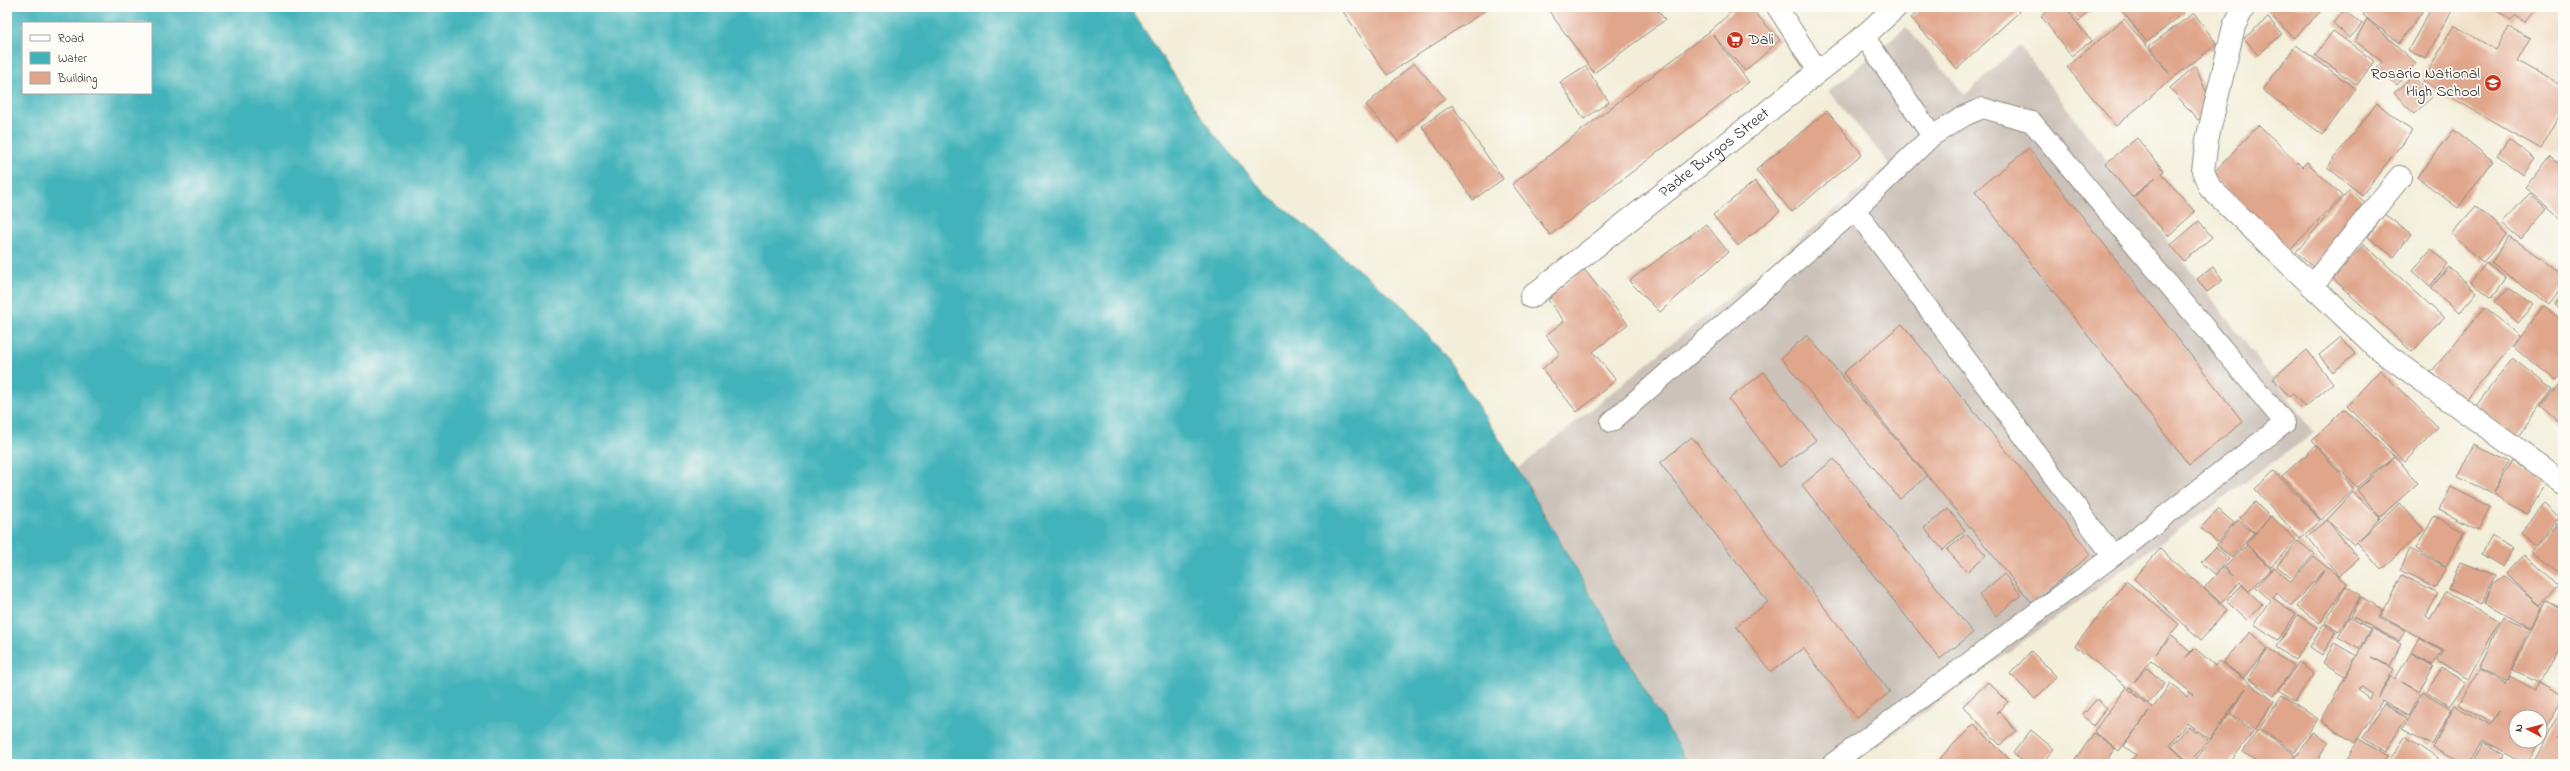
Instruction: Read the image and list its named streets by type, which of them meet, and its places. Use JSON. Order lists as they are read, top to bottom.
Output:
{
  "streets": {
    "street": ["Padre Burgos Street"]
  },
  "places": {
    "supermarket": ["Dali"],
    "school or university": ["Rosario National High School"]
  },
  "legend": ["Road", "Water", "Building"],
  "north": "left"
}
